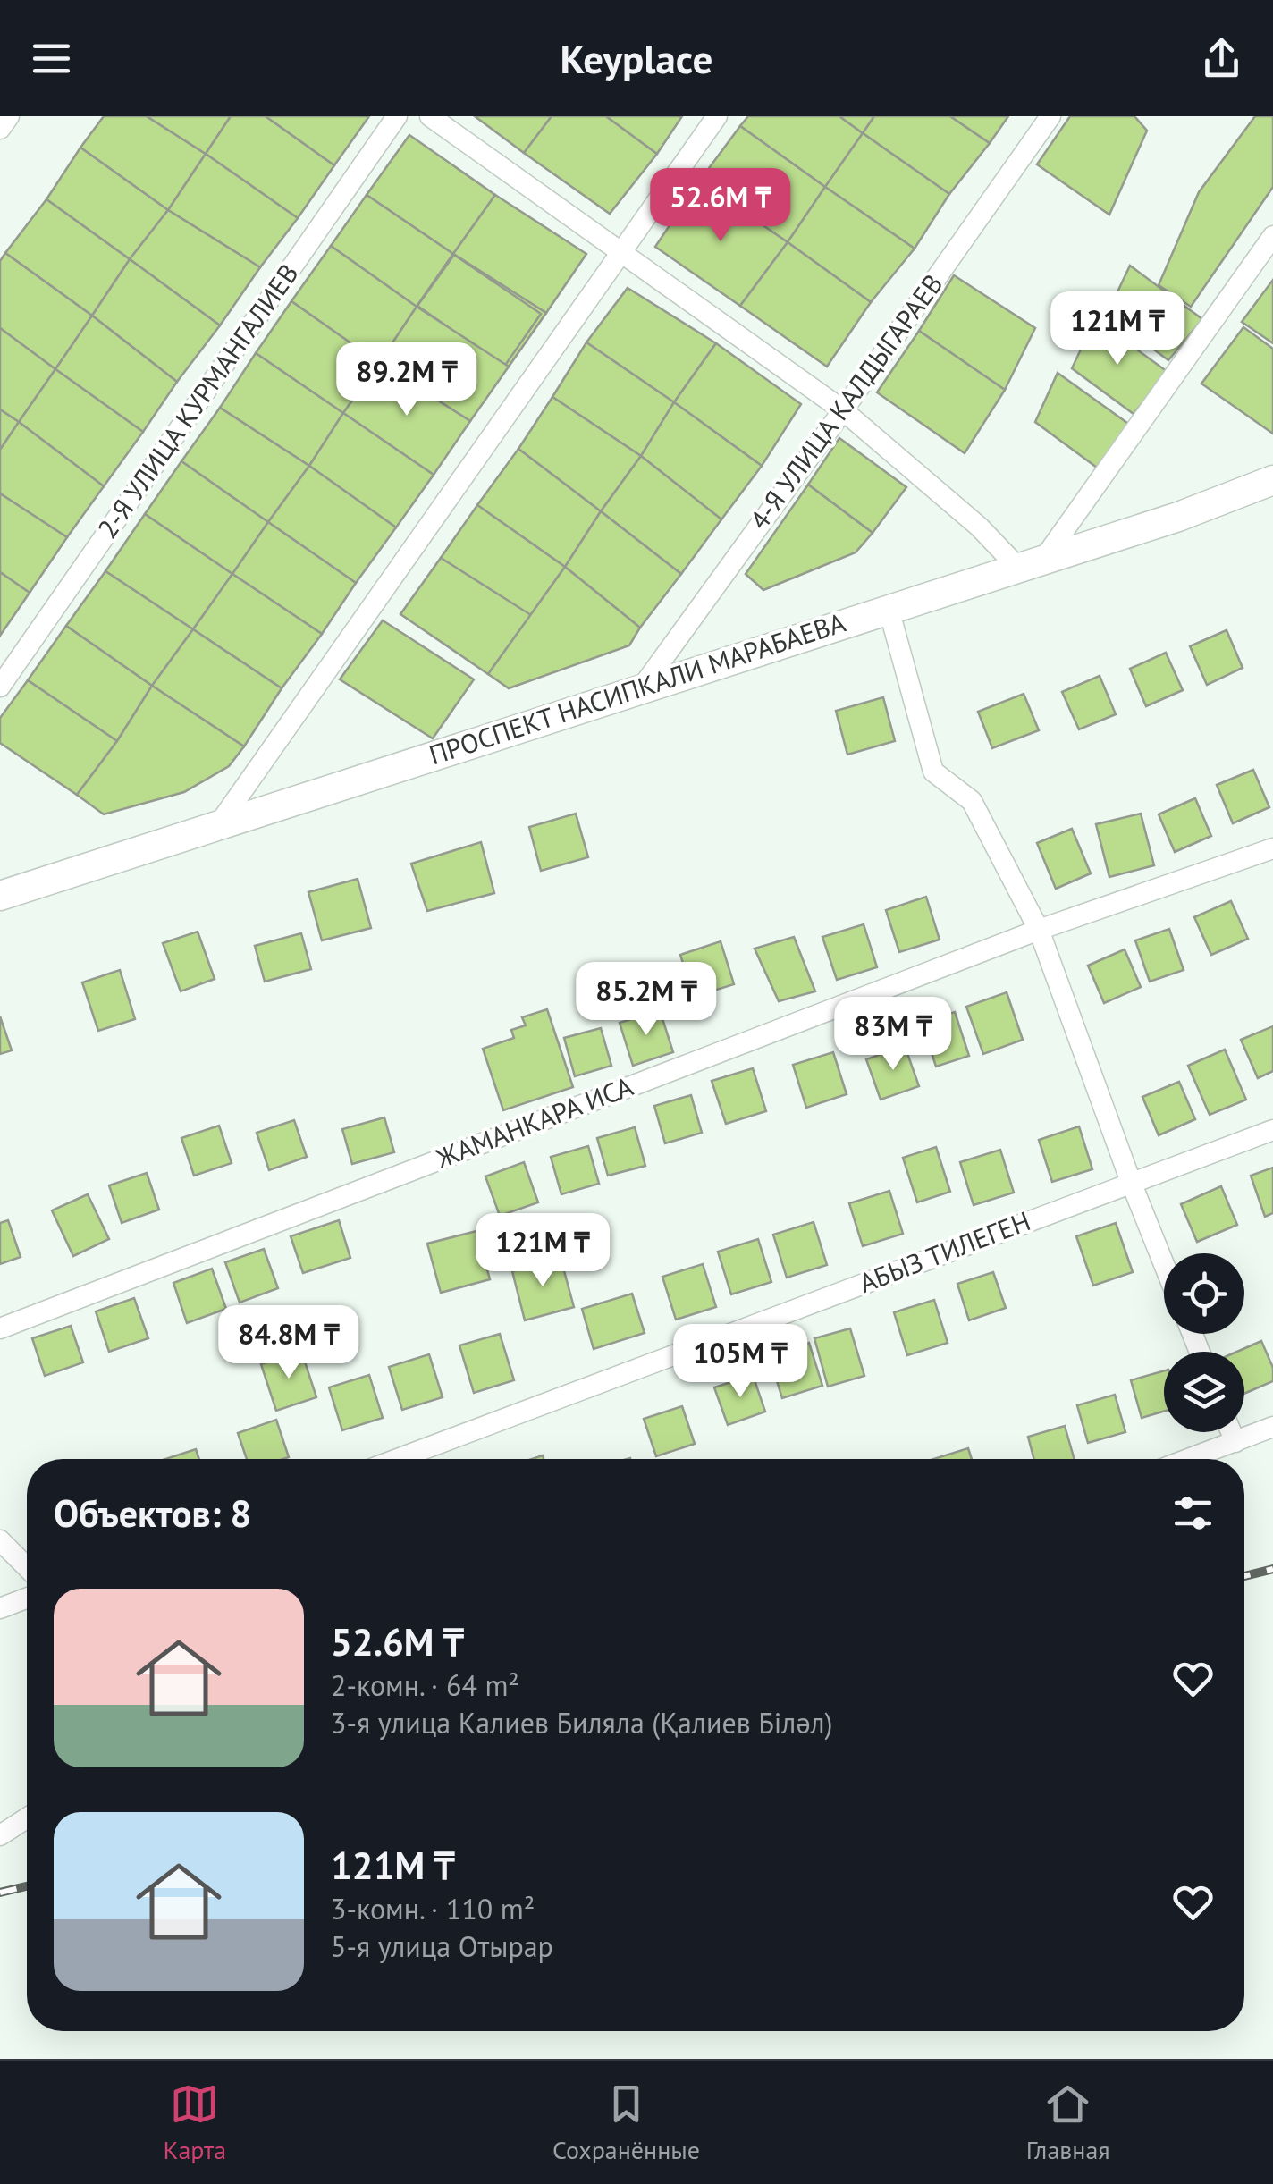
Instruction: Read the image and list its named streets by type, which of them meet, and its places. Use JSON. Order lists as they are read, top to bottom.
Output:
{
  "streets": {
    "main road": ["ПРОСПЕКТ НАСИПКАЛИ МАРАБАЕВА"],
    "street": [
      "2-Я УЛИЦА КУРМАНГАЛИЕВ",
      "4-Я УЛИЦА КАЛДЫГАРАЕВ",
      "ЖАМАНКАРА ИСА",
      "АБЫЗ ТИЛЕГЕН"
    ]
  },
  "crossings": [
    ["4-Я УЛИЦА КАЛДЫГАРАЕВ", "ПРОСПЕКТ НАСИПКАЛИ МАРАБАЕВА"]
  ],
  "page": {
    "header": "Keyplace",
    "price": [
      "52.6M ₸",
      "121M ₸",
      "89.2M ₸",
      "85.2M ₸",
      "83M ₸",
      "121M ₸",
      "84.8M ₸",
      "105M ₸"
    ],
    "heading": "Объектов: 8",
    "list": [
      {
        "name": "52.6M ₸",
        "note": "2-комн. · 64 m² · 3-я улица Калиев Биляла (Қалиев Біләл)"
      },
      {
        "name": "121M ₸",
        "note": "3-комн. · 110 m² · 5-я улица Отырар"
      }
    ],
    "tabs": ["Карта", "Сохранённые", "Главная"]
  }
}
